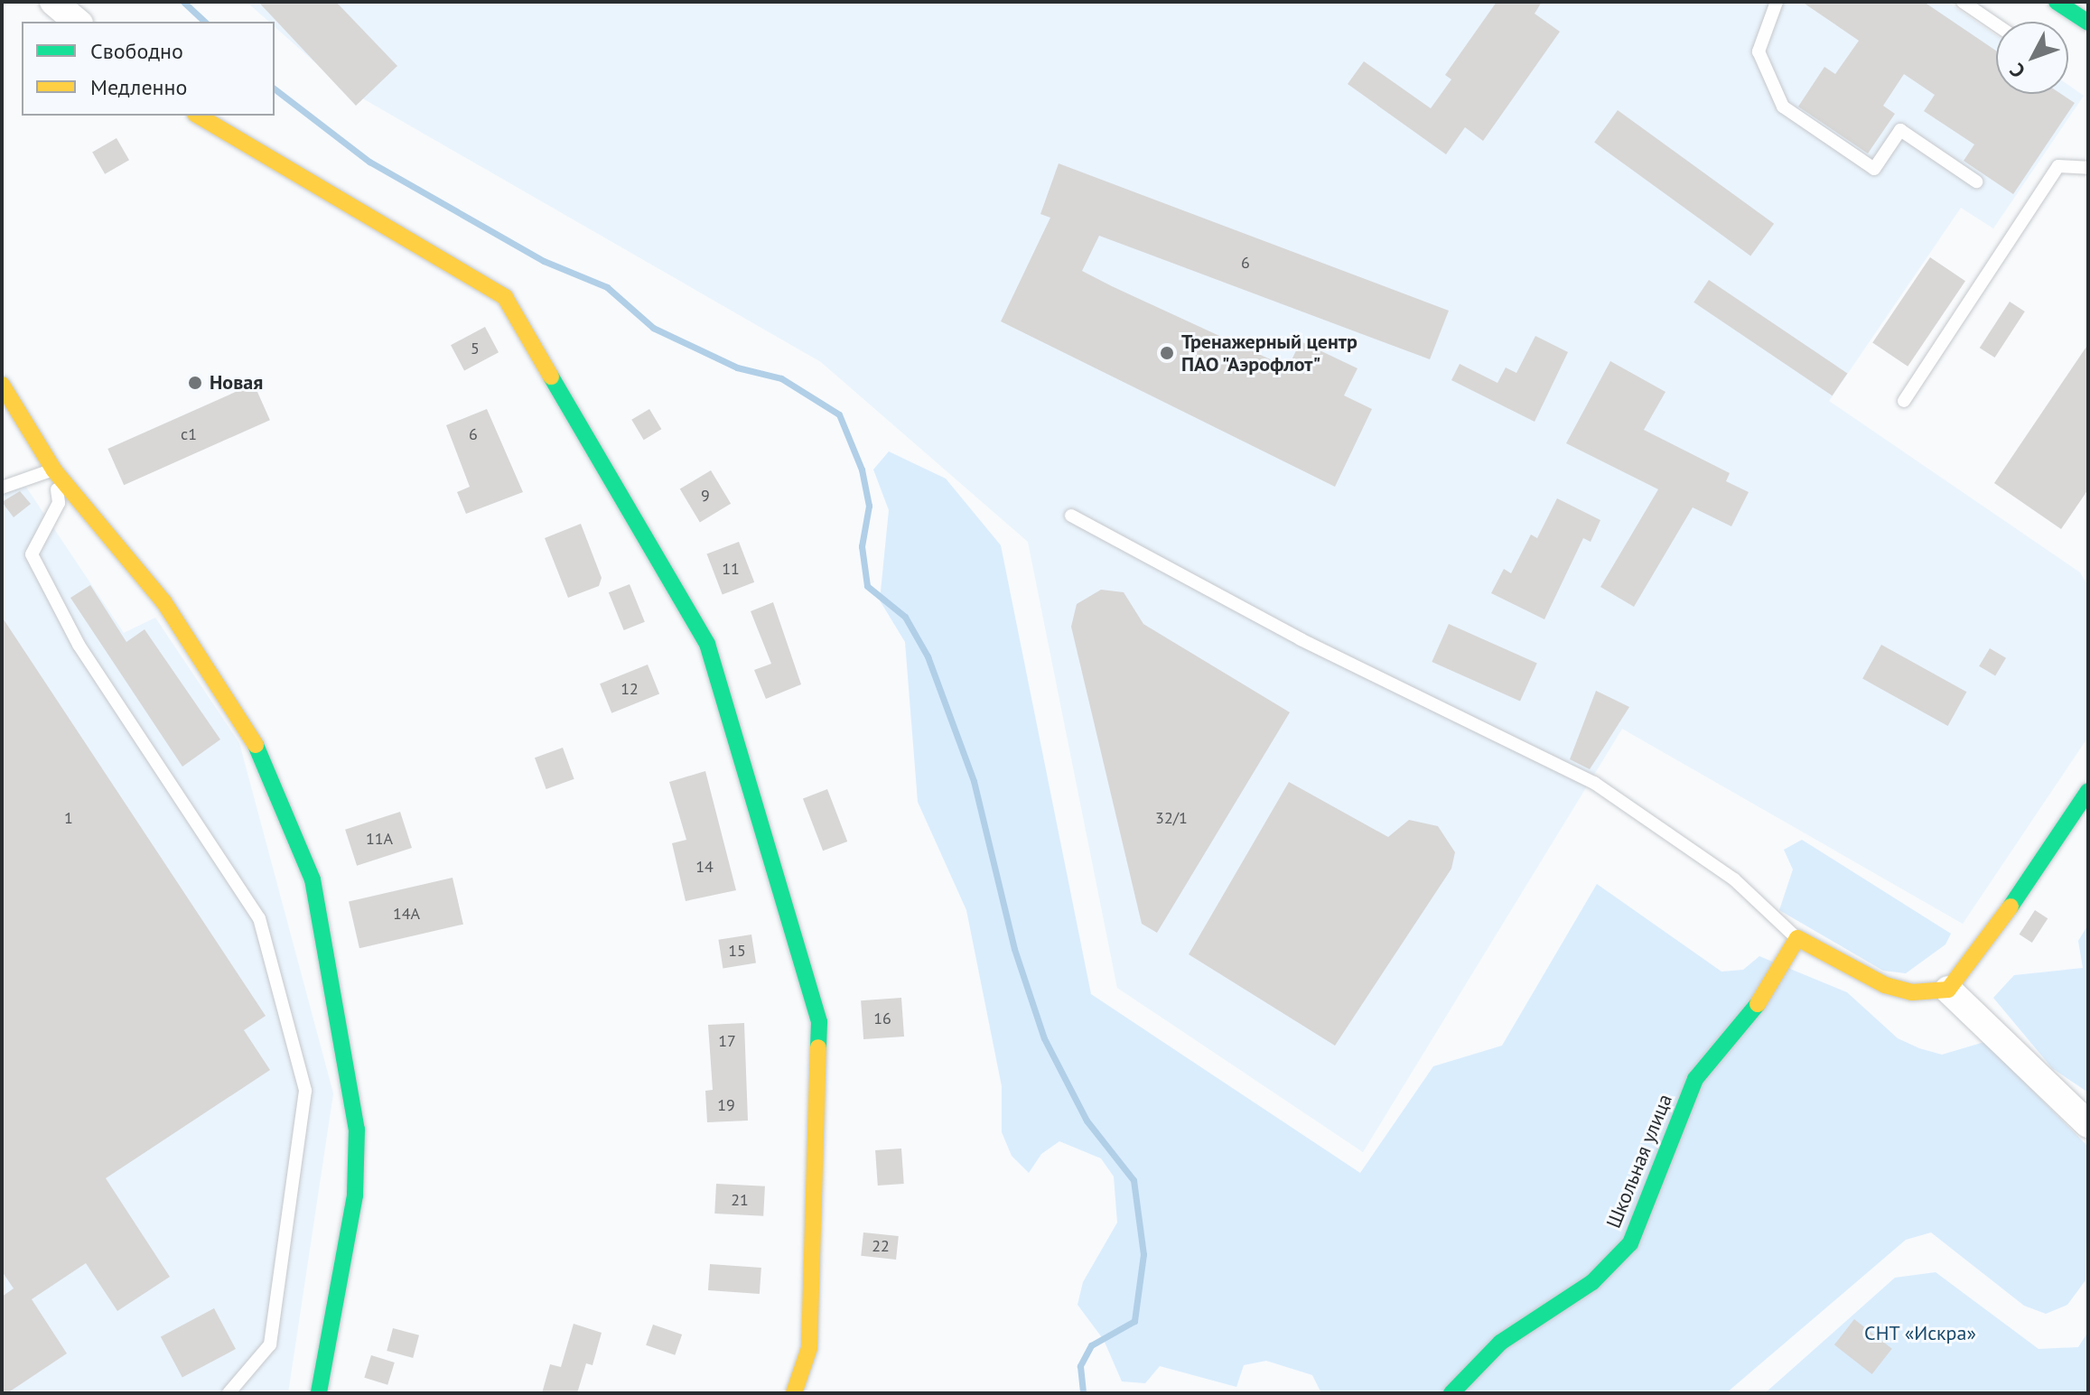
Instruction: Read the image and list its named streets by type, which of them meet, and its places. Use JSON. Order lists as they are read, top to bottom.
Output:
{
  "streets": {
    "street": ["Школьная улица"]
  },
  "parks": ["СНТ «Искра»"],
  "places": ["Тренажерный центр ПАО \"Аэрофлот\"", "Новая"],
  "house_numbers": [
    "6",
    "5",
    "с1",
    "6",
    "9",
    "11",
    "12",
    "1",
    "32/1",
    "11А",
    "14",
    "14А",
    "15",
    "16",
    "17",
    "19",
    "21",
    "22"
  ],
  "legend": ["Свободно", "Медленно"],
  "north": "bottom left"
}
